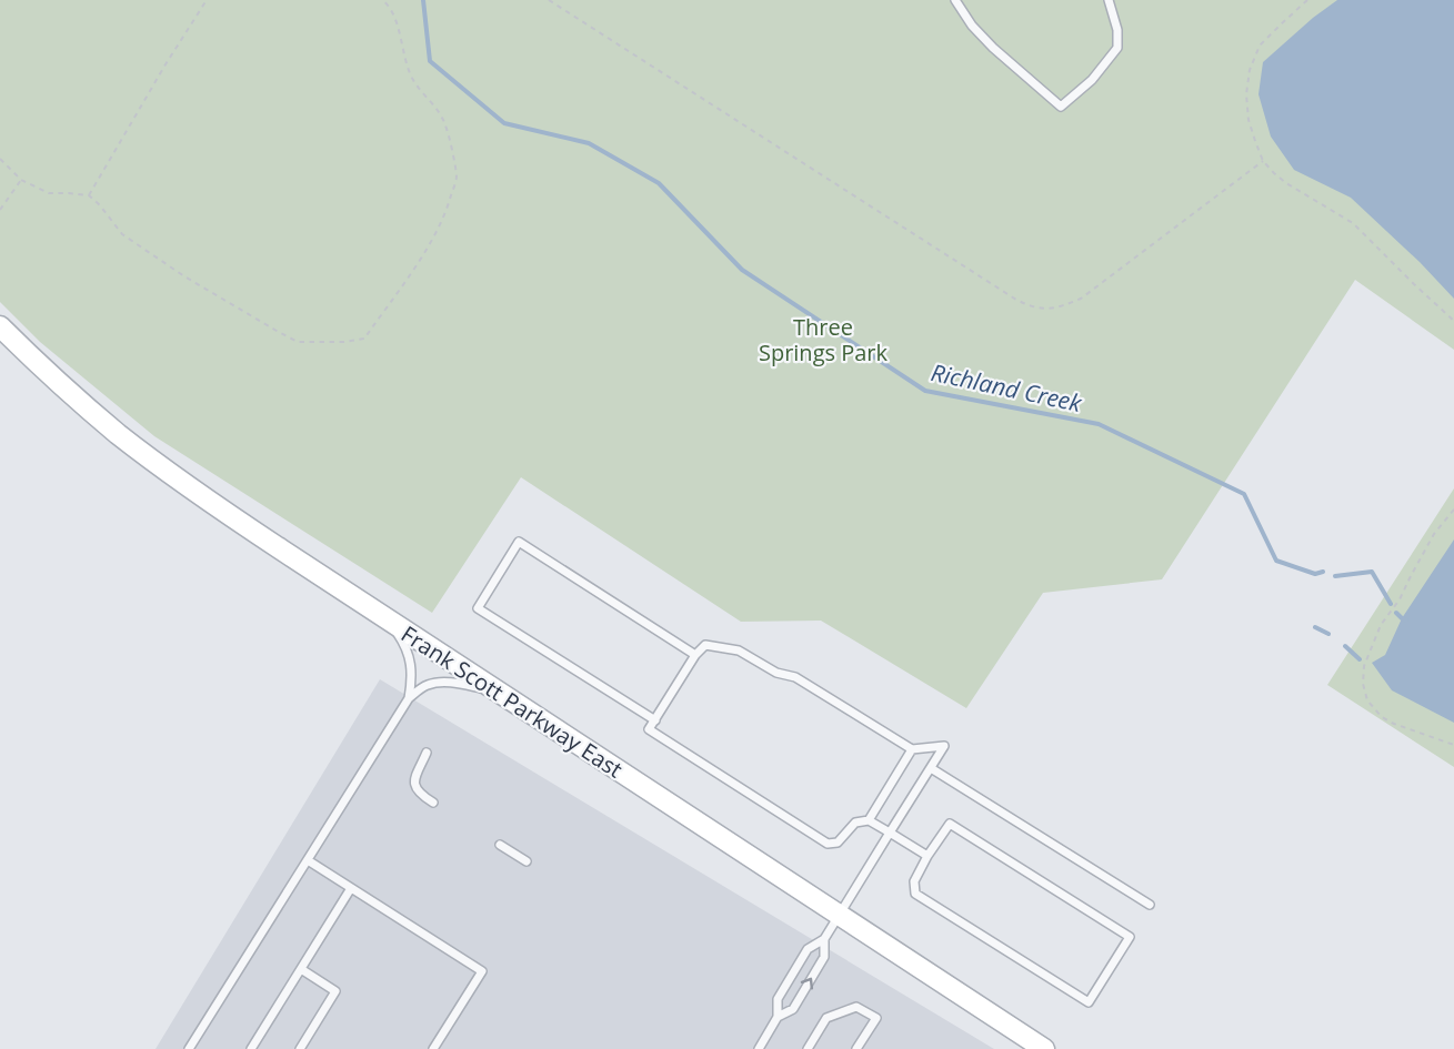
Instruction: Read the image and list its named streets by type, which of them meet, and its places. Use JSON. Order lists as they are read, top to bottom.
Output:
{
  "streets": {
    "main road": ["Frank Scott Parkway East"]
  },
  "water": ["Richland Creek"],
  "parks": ["Three Springs Park"]
}
